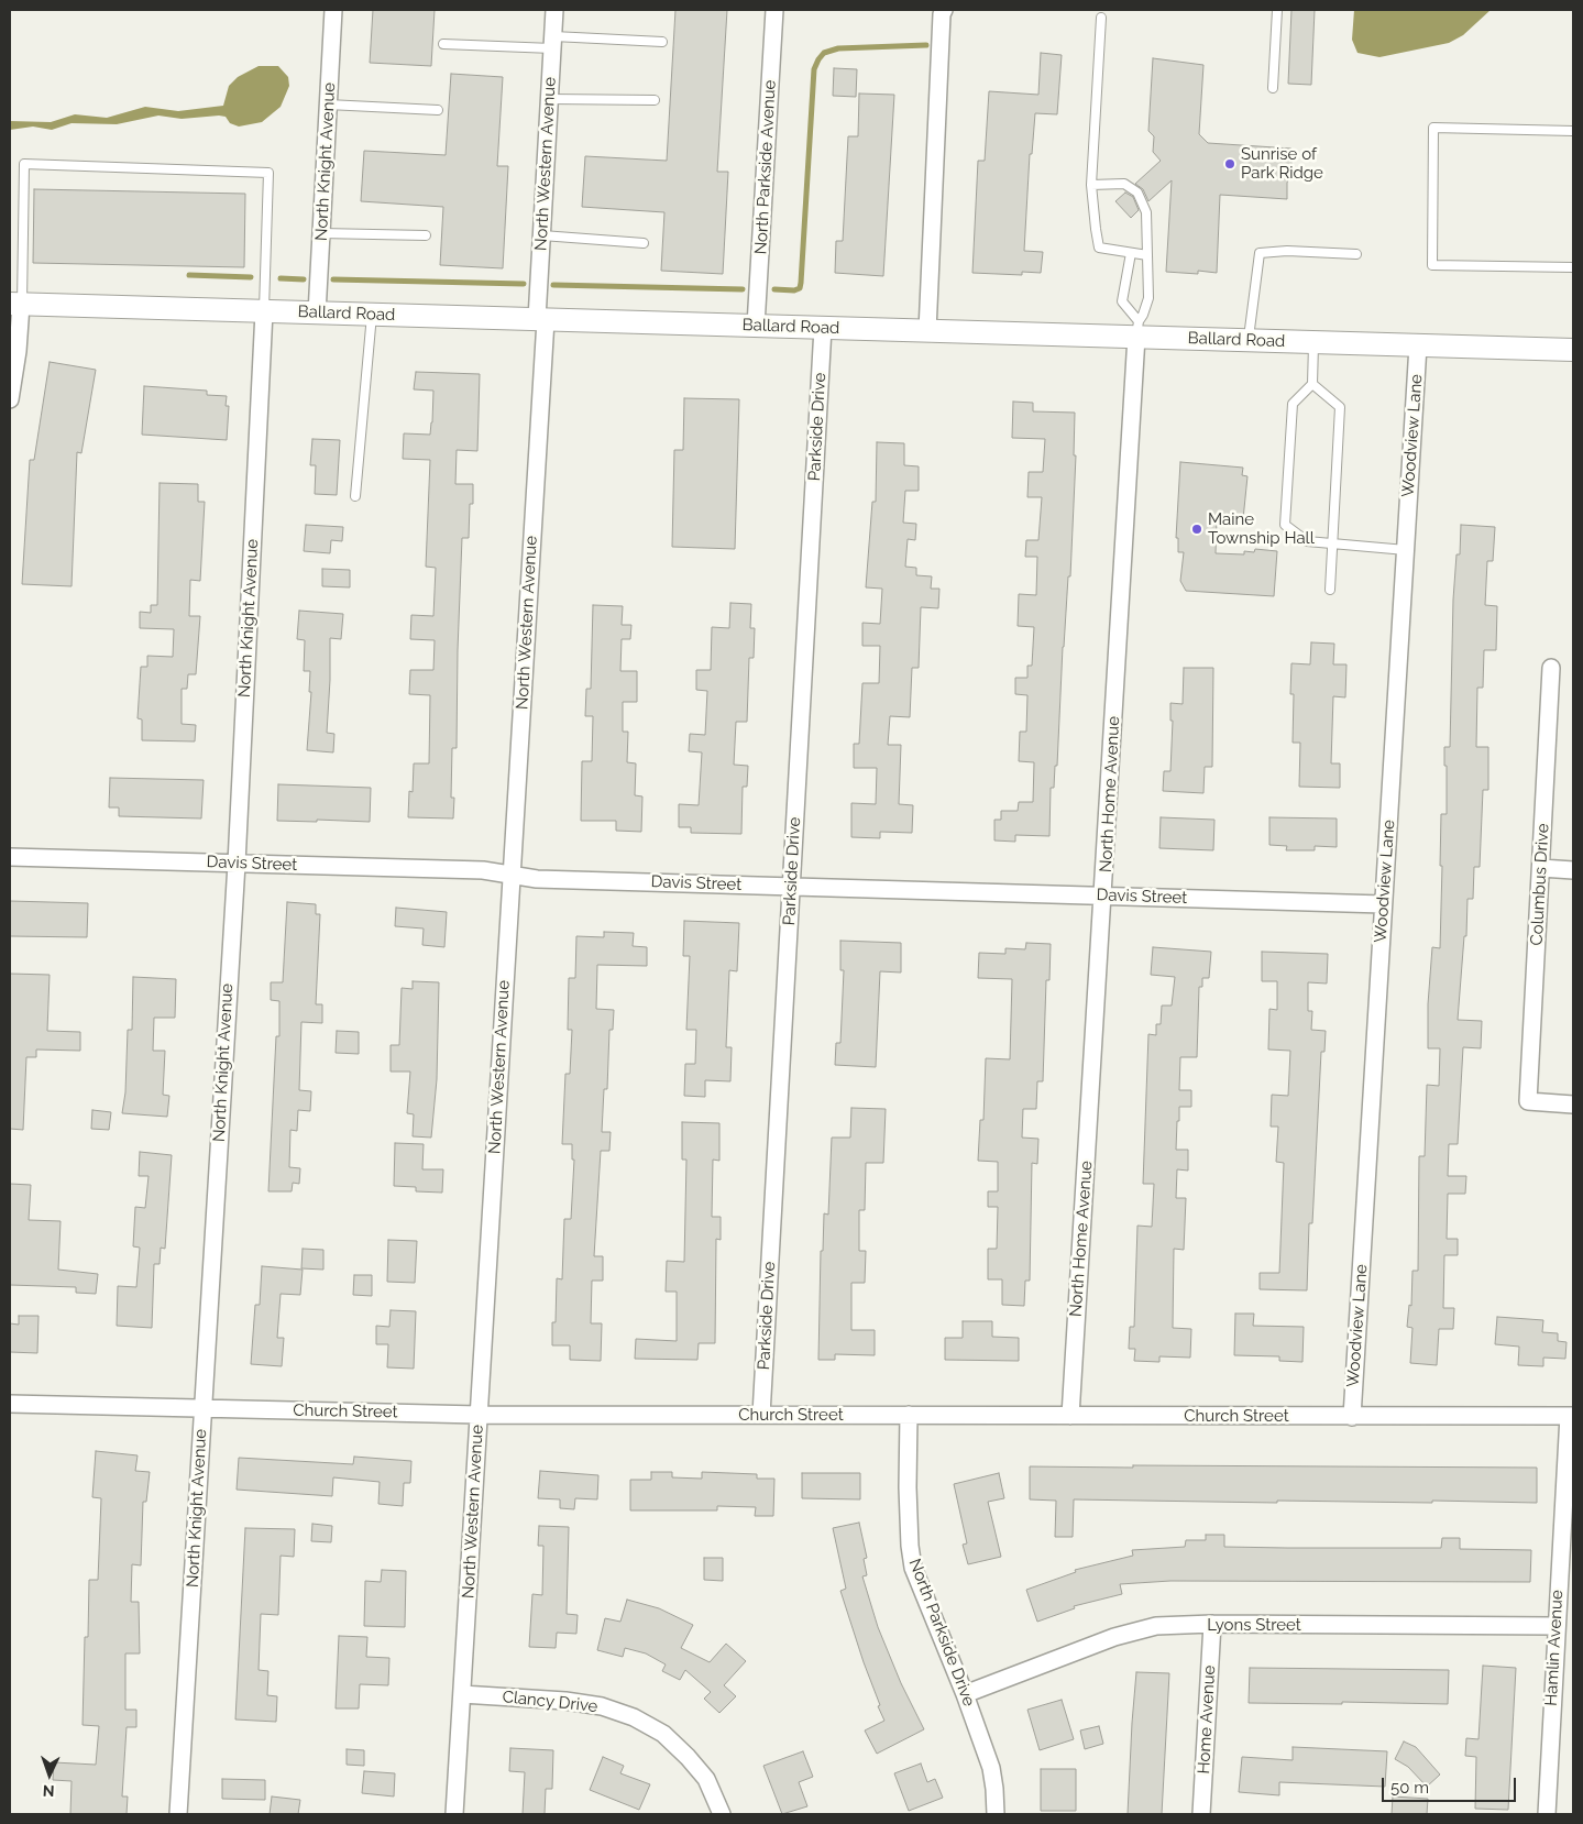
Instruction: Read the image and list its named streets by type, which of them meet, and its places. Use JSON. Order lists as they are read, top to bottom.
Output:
{
  "streets": {
    "street": [
      "North Knight Avenue",
      "North Western Avenue",
      "North Parkside Avenue",
      "Ballard Road",
      "Parkside Drive",
      "Woodview Lane",
      "North Home Avenue",
      "Davis Street",
      "Columbus Drive",
      "Church Street",
      "Lyons Street",
      "North Parkside Drive",
      "Hamlin Avenue",
      "Clancy Drive",
      "Home Avenue"
    ]
  },
  "crossings": [
    ["North Knight Avenue", "Ballard Road"],
    ["North Knight Avenue", "Davis Street"],
    ["North Knight Avenue", "Church Street"],
    ["North Western Avenue", "Ballard Road"],
    ["North Western Avenue", "Davis Street"],
    ["North Western Avenue", "Church Street"],
    ["North Western Avenue", "Clancy Drive"],
    ["North Parkside Avenue", "Ballard Road"],
    ["Ballard Road", "Parkside Drive"],
    ["Ballard Road", "Woodview Lane"],
    ["Ballard Road", "North Home Avenue"],
    ["Parkside Drive", "Davis Street"],
    ["Parkside Drive", "Church Street"],
    ["Woodview Lane", "Davis Street"],
    ["Woodview Lane", "Church Street"],
    ["North Home Avenue", "Davis Street"],
    ["North Home Avenue", "Church Street"],
    ["Church Street", "North Parkside Drive"],
    ["Church Street", "Hamlin Avenue"],
    ["Lyons Street", "North Parkside Drive"],
    ["Lyons Street", "Hamlin Avenue"],
    ["Lyons Street", "Home Avenue"]
  ],
  "places": ["Sunrise of Park Ridge", "Maine Township Hall"],
  "scale_bar": "50 m",
  "north": "bottom"
}
